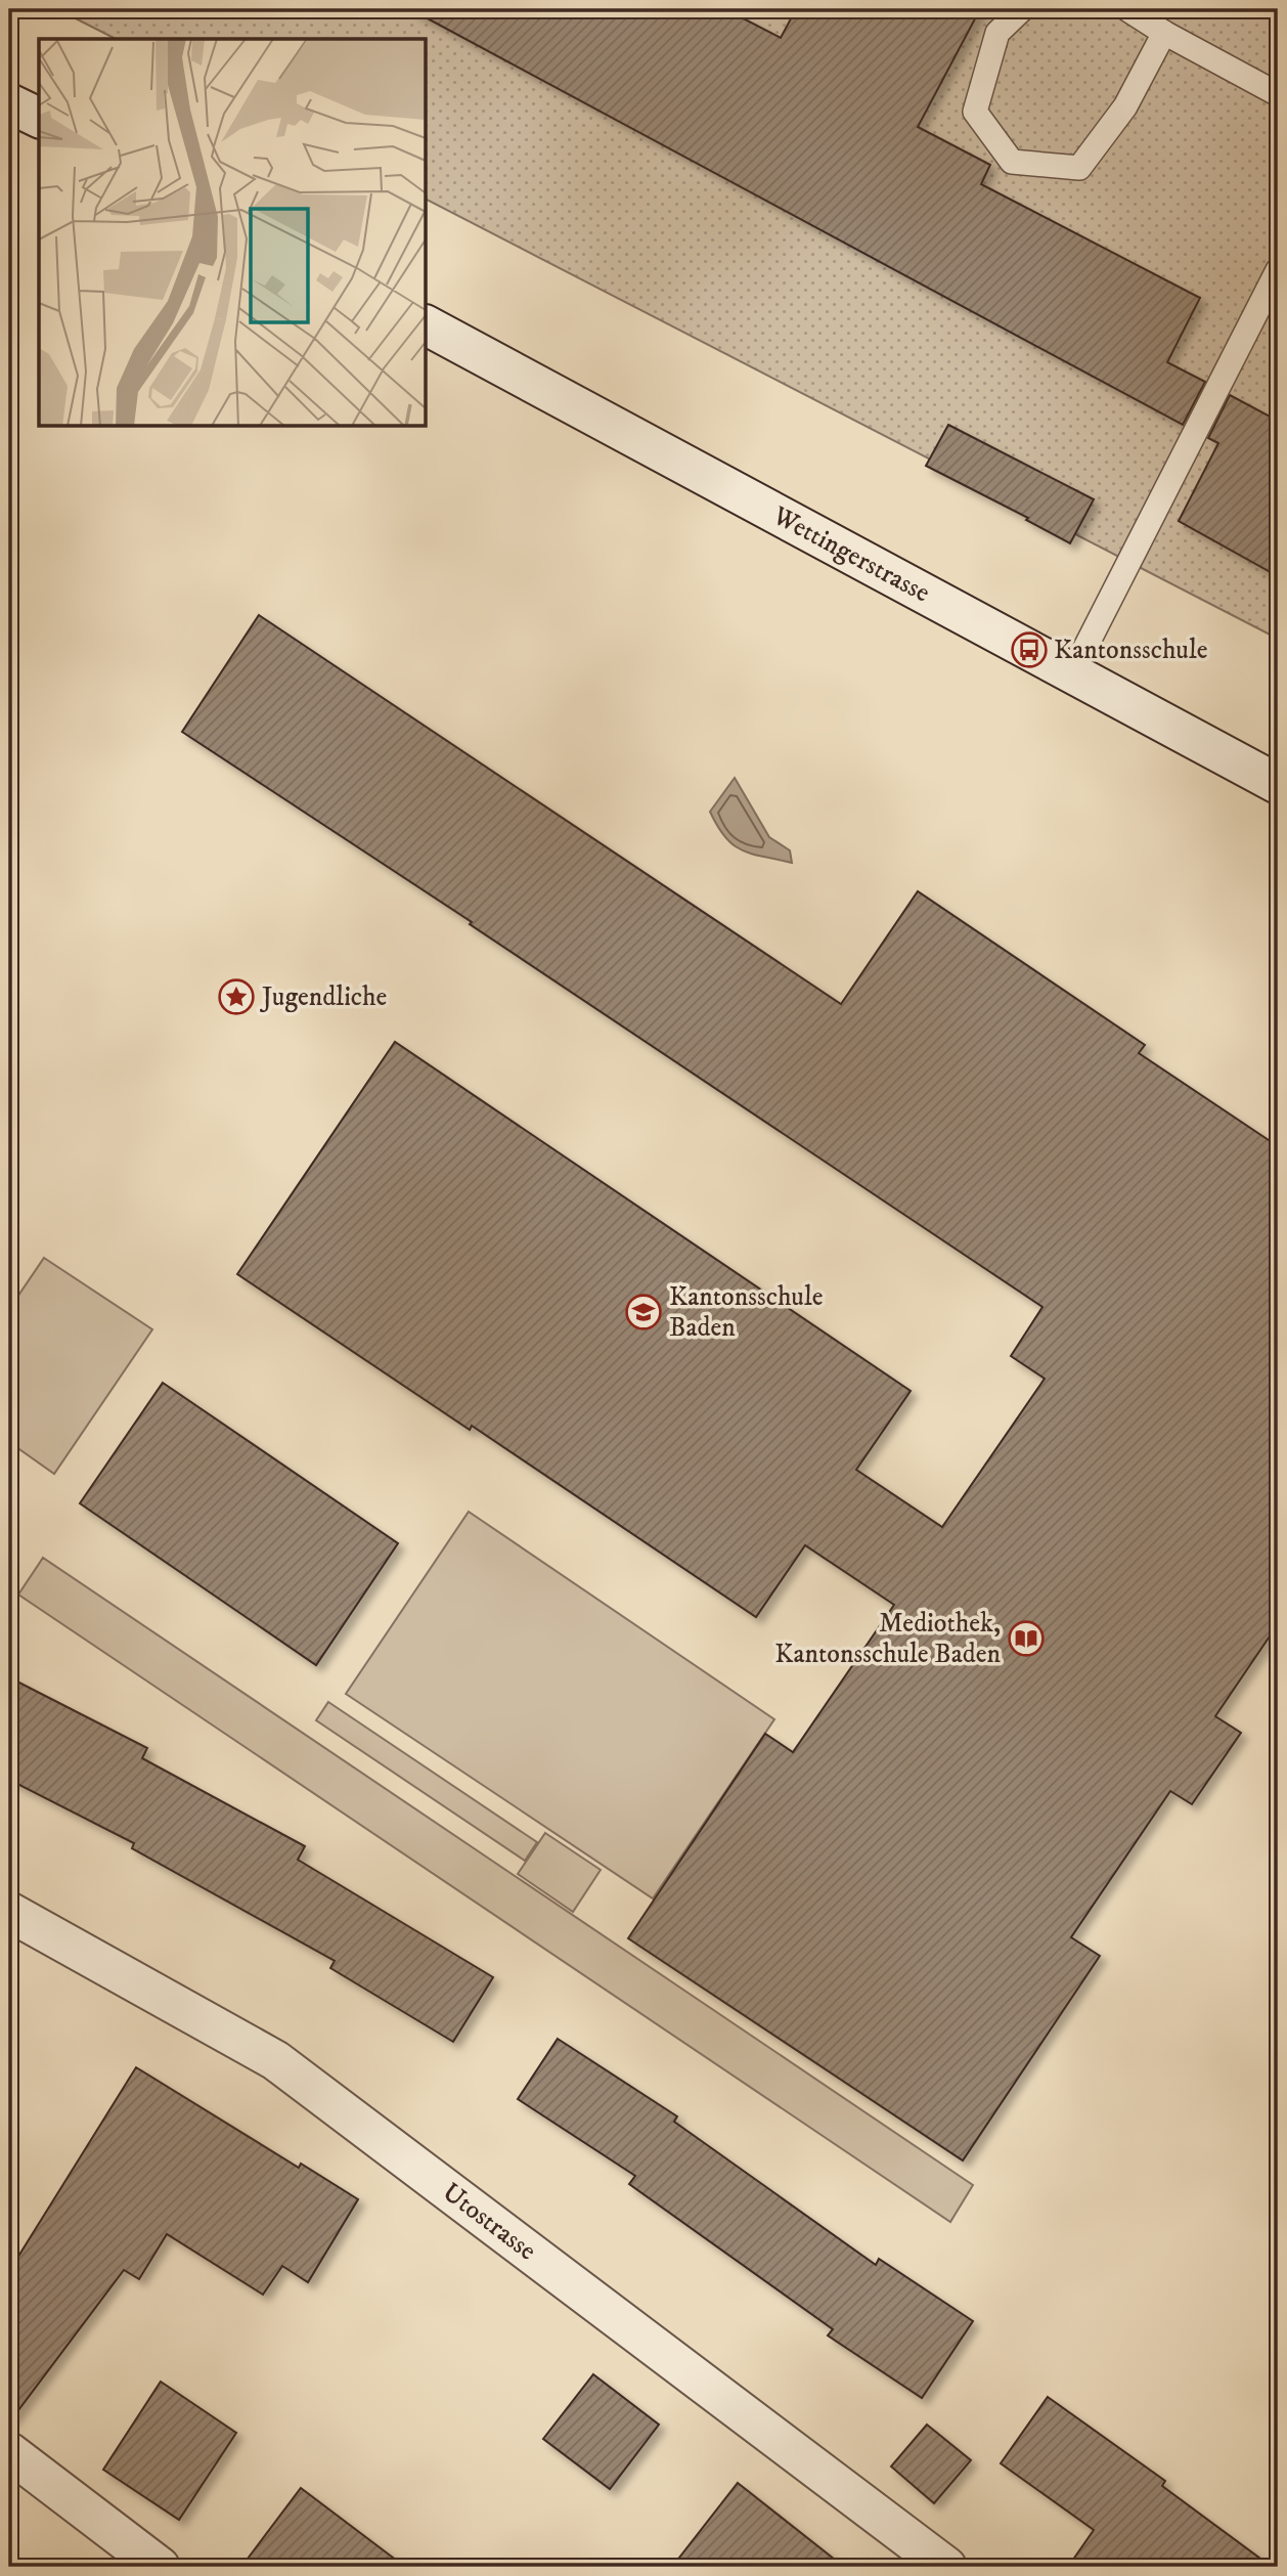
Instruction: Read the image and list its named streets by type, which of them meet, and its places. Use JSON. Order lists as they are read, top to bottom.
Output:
{
  "streets": {
    "street": ["Wettingerstrasse", "Utostrasse"]
  },
  "places": {
    "bus stop": ["Kantonsschule"],
    "place": ["Jugendliche"],
    "school or university": ["Kantonsschule Baden"],
    "library": ["Mediothek, Kantonsschule Baden"]
  }
}
